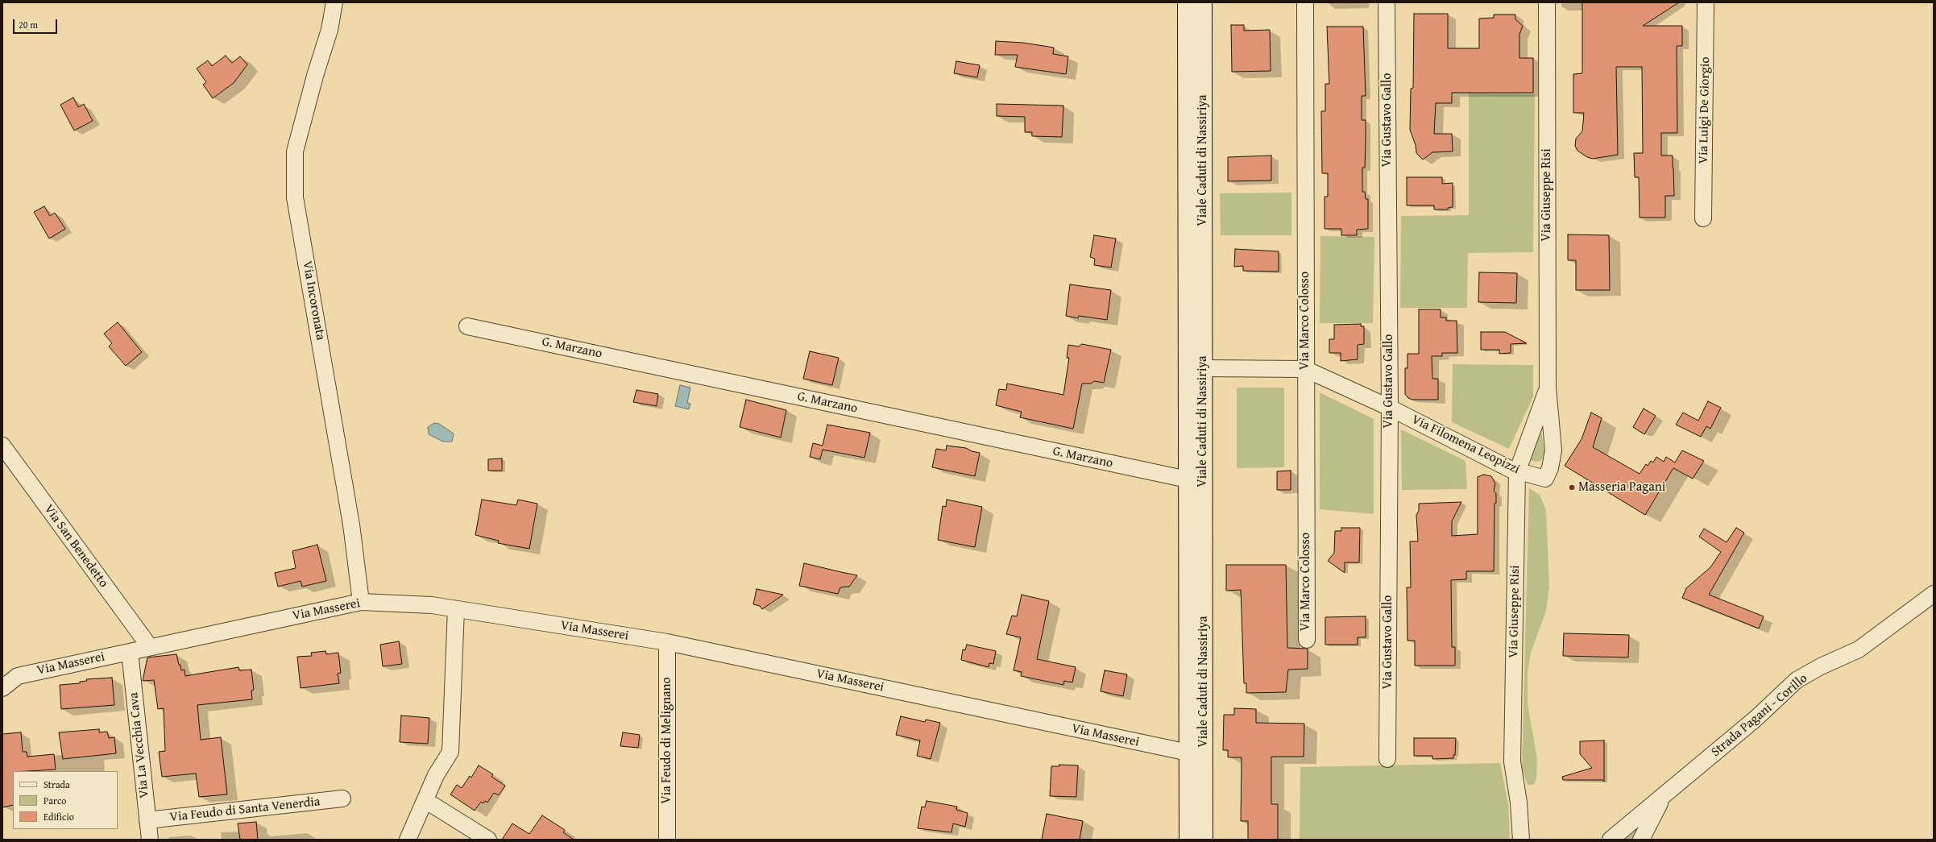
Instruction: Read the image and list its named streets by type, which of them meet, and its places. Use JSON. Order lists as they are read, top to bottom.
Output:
{
  "streets": {
    "main road": ["Viale Caduti di Nassiriya"],
    "street": [
      "Via Luigi De Giorgio",
      "Via Gustavo Gallo",
      "Via Giuseppe Risi",
      "Via Incoronata",
      "Via Marco Colosso",
      "G. Marzano",
      "Via Filomena Leopizzi",
      "Via San Benedetto",
      "Via Masserei",
      "Strada Pagani - Corillo",
      "Via Feudo di Melignano",
      "Via La Vecchia Cava",
      "Via Feudo di Santa Venerdia"
    ]
  },
  "crossings": [
    ["Via Gustavo Gallo", "Via Filomena Leopizzi"],
    ["Viale Caduti di Nassiriya", "G. Marzano"],
    ["Viale Caduti di Nassiriya", "Via Filomena Leopizzi"],
    ["Viale Caduti di Nassiriya", "Via Masserei"],
    ["Via Giuseppe Risi", "Via Filomena Leopizzi"],
    ["Via Incoronata", "Via Masserei"],
    ["Via Marco Colosso", "Via Filomena Leopizzi"],
    ["Via San Benedetto", "Via Masserei"],
    ["Via Masserei", "Via Feudo di Melignano"],
    ["Via Masserei", "Via La Vecchia Cava"],
    ["Via La Vecchia Cava", "Via Feudo di Santa Venerdia"]
  ],
  "places": ["Masseria Pagani"],
  "legend": ["Strada", "Parco", "Edificio"],
  "scale_bar": "20 m"
}
